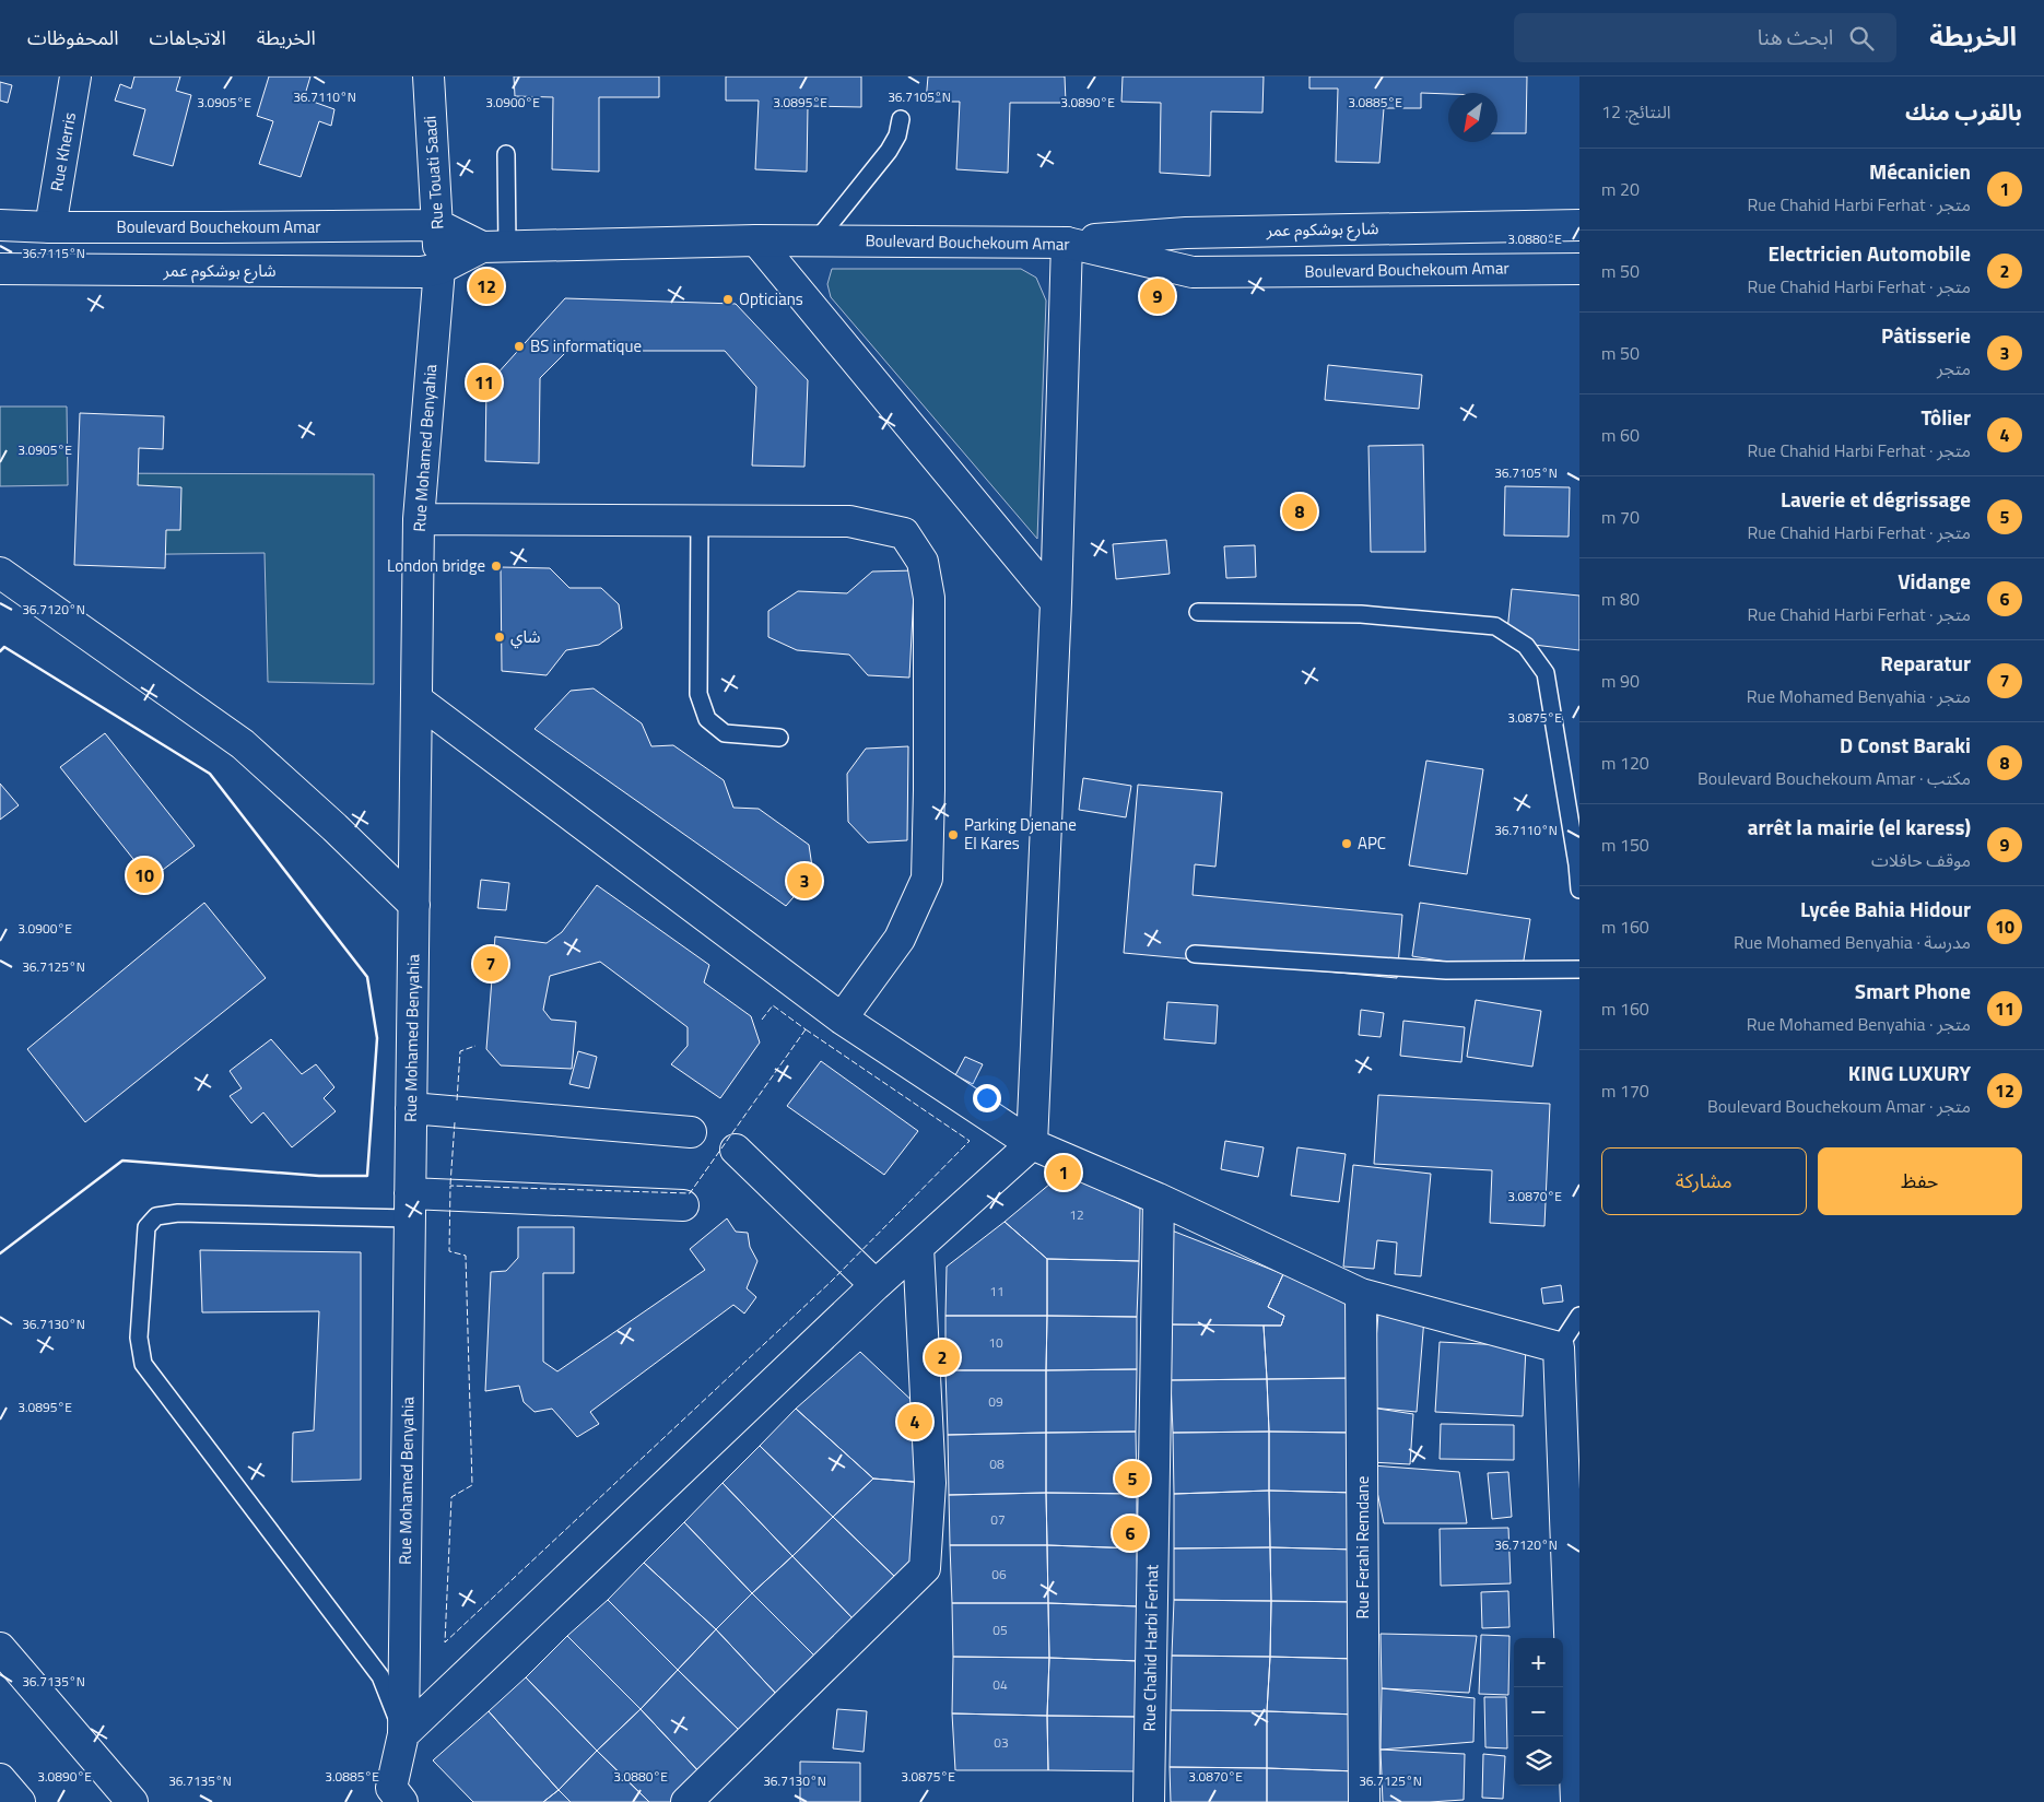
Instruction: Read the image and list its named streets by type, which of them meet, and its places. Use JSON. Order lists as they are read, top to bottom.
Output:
{
  "streets": {
    "main road": [
      "Rue Kherris",
      "Rue Touati Saadi",
      "Boulevard Bouchekoum Amar",
      "شارع بوشكوم عمر",
      "Rue Mohamed Benyahia",
      "Rue Ferahi Remdane",
      "Rue Chahid Harbi Ferhat"
    ]
  },
  "crossings": [
    ["Rue Kherris", "Boulevard Bouchekoum Amar"],
    ["Rue Touati Saadi", "Boulevard Bouchekoum Amar"],
    ["Rue Touati Saadi", "شارع بوشكوم عمر"],
    ["Rue Touati Saadi", "Rue Mohamed Benyahia"],
    ["Boulevard Bouchekoum Amar", "شارع بوشكوم عمر"],
    ["شارع بوشكوم عمر", "Rue Mohamed Benyahia"]
  ],
  "places": [
    "Opticians",
    "BS informatique",
    "London bridge",
    "شاي",
    "Parking Djenane El Kares",
    "APC"
  ],
  "house_numbers": [
    "12",
    "11",
    "10",
    "09",
    "08",
    "07",
    "06",
    "05",
    "04",
    "03"
  ],
  "north": "bottom left",
  "page": {
    "header": "الخريطة",
    "search": "ابحث هنا",
    "nav": ["الخريطة", "الاتجاهات", "المحفوظات"],
    "heading": ["بالقرب منك", "النتائج: 12"],
    "list": [
      {
        "mark": "1",
        "name": "Mécanicien",
        "note": "متجر · Rue Chahid Harbi Ferhat",
        "value": "20 m"
      },
      {
        "mark": "2",
        "name": "Electricien Automobile",
        "note": "متجر · Rue Chahid Harbi Ferhat",
        "value": "50 m"
      },
      {
        "mark": "3",
        "name": "Pâtisserie",
        "note": "متجر",
        "value": "50 m"
      },
      {
        "mark": "4",
        "name": "Tôlier",
        "note": "متجر · Rue Chahid Harbi Ferhat",
        "value": "60 m"
      },
      {
        "mark": "5",
        "name": "Laverie et dégrissage",
        "note": "متجر · Rue Chahid Harbi Ferhat",
        "value": "70 m"
      },
      {
        "mark": "6",
        "name": "Vidange",
        "note": "متجر · Rue Chahid Harbi Ferhat",
        "value": "80 m"
      },
      {
        "mark": "7",
        "name": "Reparatur",
        "note": "متجر · Rue Mohamed Benyahia",
        "value": "90 m"
      },
      {
        "mark": "8",
        "name": "D Const Baraki",
        "note": "مكتب · Boulevard Bouchekoum Amar",
        "value": "120 m"
      },
      {
        "mark": "9",
        "name": "arrêt la mairie (el karess)",
        "note": "موقف حافلات",
        "value": "150 m"
      },
      {
        "mark": "10",
        "name": "Lycée Bahia Hidour",
        "note": "مدرسة · Rue Mohamed Benyahia",
        "value": "160 m"
      },
      {
        "mark": "11",
        "name": "Smart Phone",
        "note": "متجر · Rue Mohamed Benyahia",
        "value": "160 m"
      },
      {
        "mark": "12",
        "name": "KING LUXURY",
        "note": "متجر · Boulevard Bouchekoum Amar",
        "value": "170 m"
      }
    ],
    "pins": [
      "12",
      "9",
      "11",
      "8",
      "10",
      "3",
      "7",
      "1",
      "2",
      "4",
      "5",
      "6"
    ],
    "buttons": ["حفظ", "مشاركة"],
    "map_buttons": ["+", "−"]
  },
  "coordinates": [
    "36.7110°N",
    "36.7105°N",
    "3.0905°E",
    "3.0900°E",
    "3.0895°E",
    "3.0890°E",
    "3.0885°E",
    "3.0880°E",
    "36.7115°N",
    "36.7120°N",
    "3.0875°E",
    "36.7125°N",
    "3.0870°E",
    "36.7130°N",
    "36.7135°N"
  ]
}
